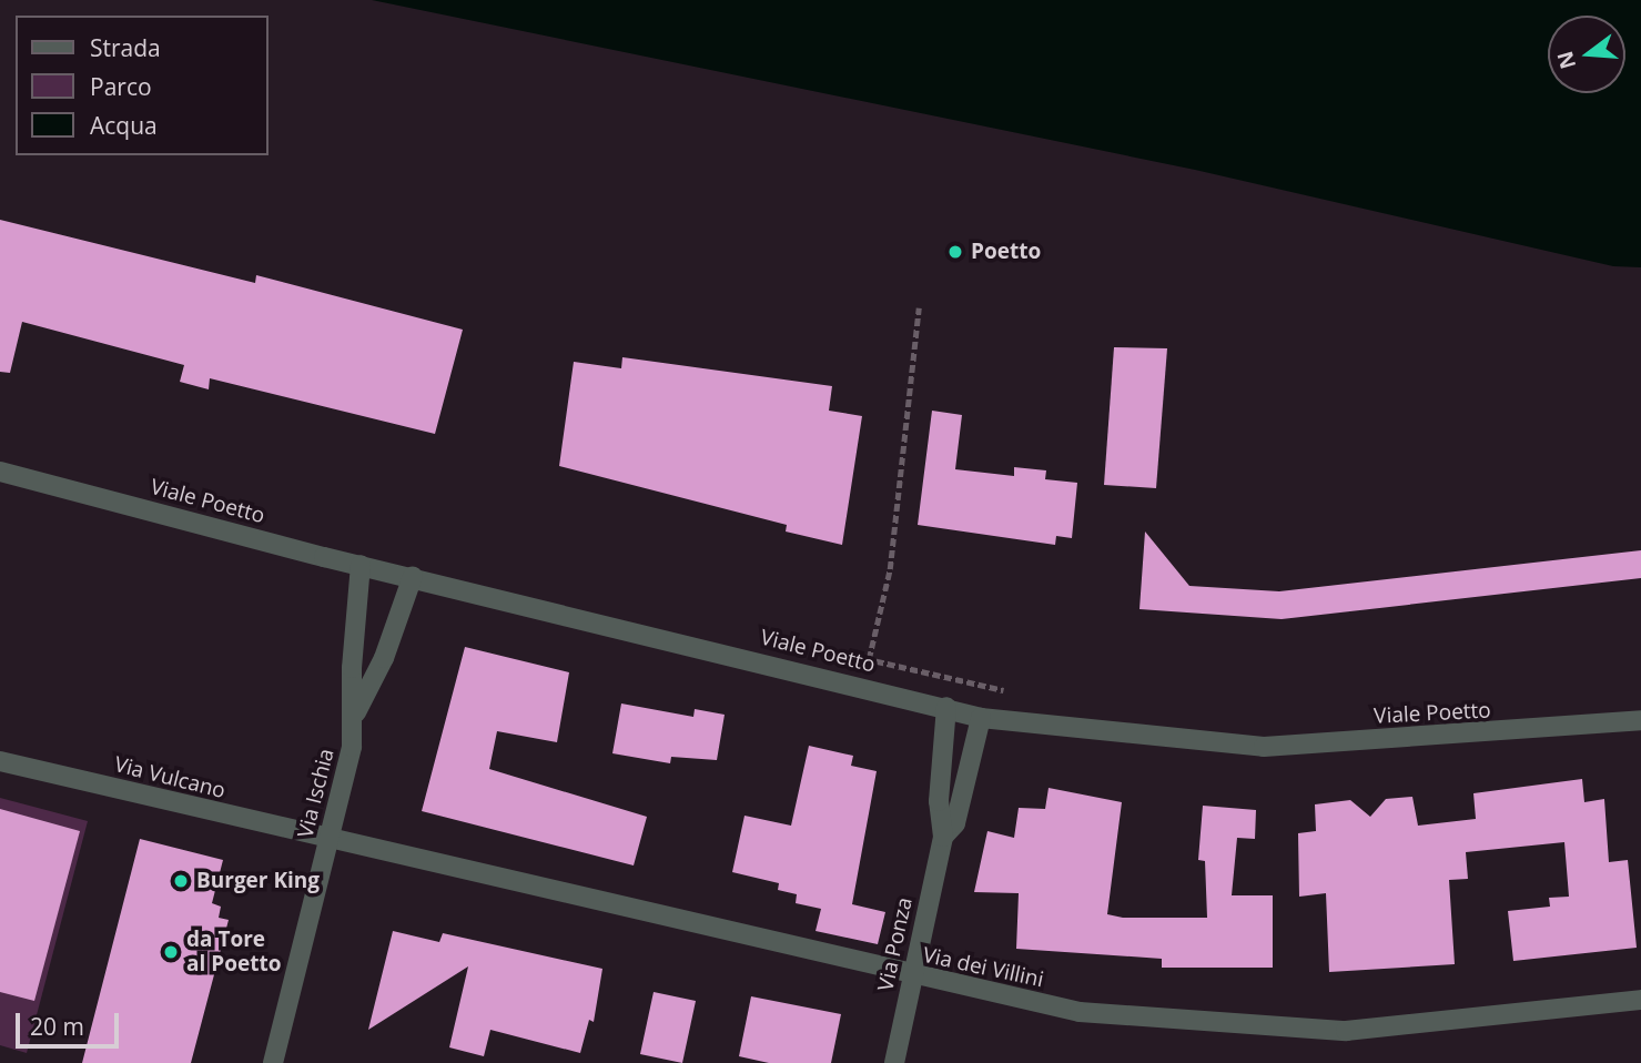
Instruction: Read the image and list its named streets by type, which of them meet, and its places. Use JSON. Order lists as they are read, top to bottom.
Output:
{
  "streets": {
    "street": [
      "Viale Poetto",
      "Via Vulcano",
      "Via Ischia",
      "Via Ponza",
      "Via dei Villini"
    ]
  },
  "crossings": [
    ["Viale Poetto", "Via Ischia"],
    ["Viale Poetto", "Via Ponza"],
    ["Via Vulcano", "Via Ischia"],
    ["Via Vulcano", "Via dei Villini"],
    ["Via Ischia", "Via dei Villini"],
    ["Via Ponza", "Via dei Villini"]
  ],
  "places": ["Poetto", "Burger King", "da Tore al Poetto"],
  "legend": ["Strada", "Parco", "Acqua"],
  "scale_bar": "20 m",
  "north": "left"
}
